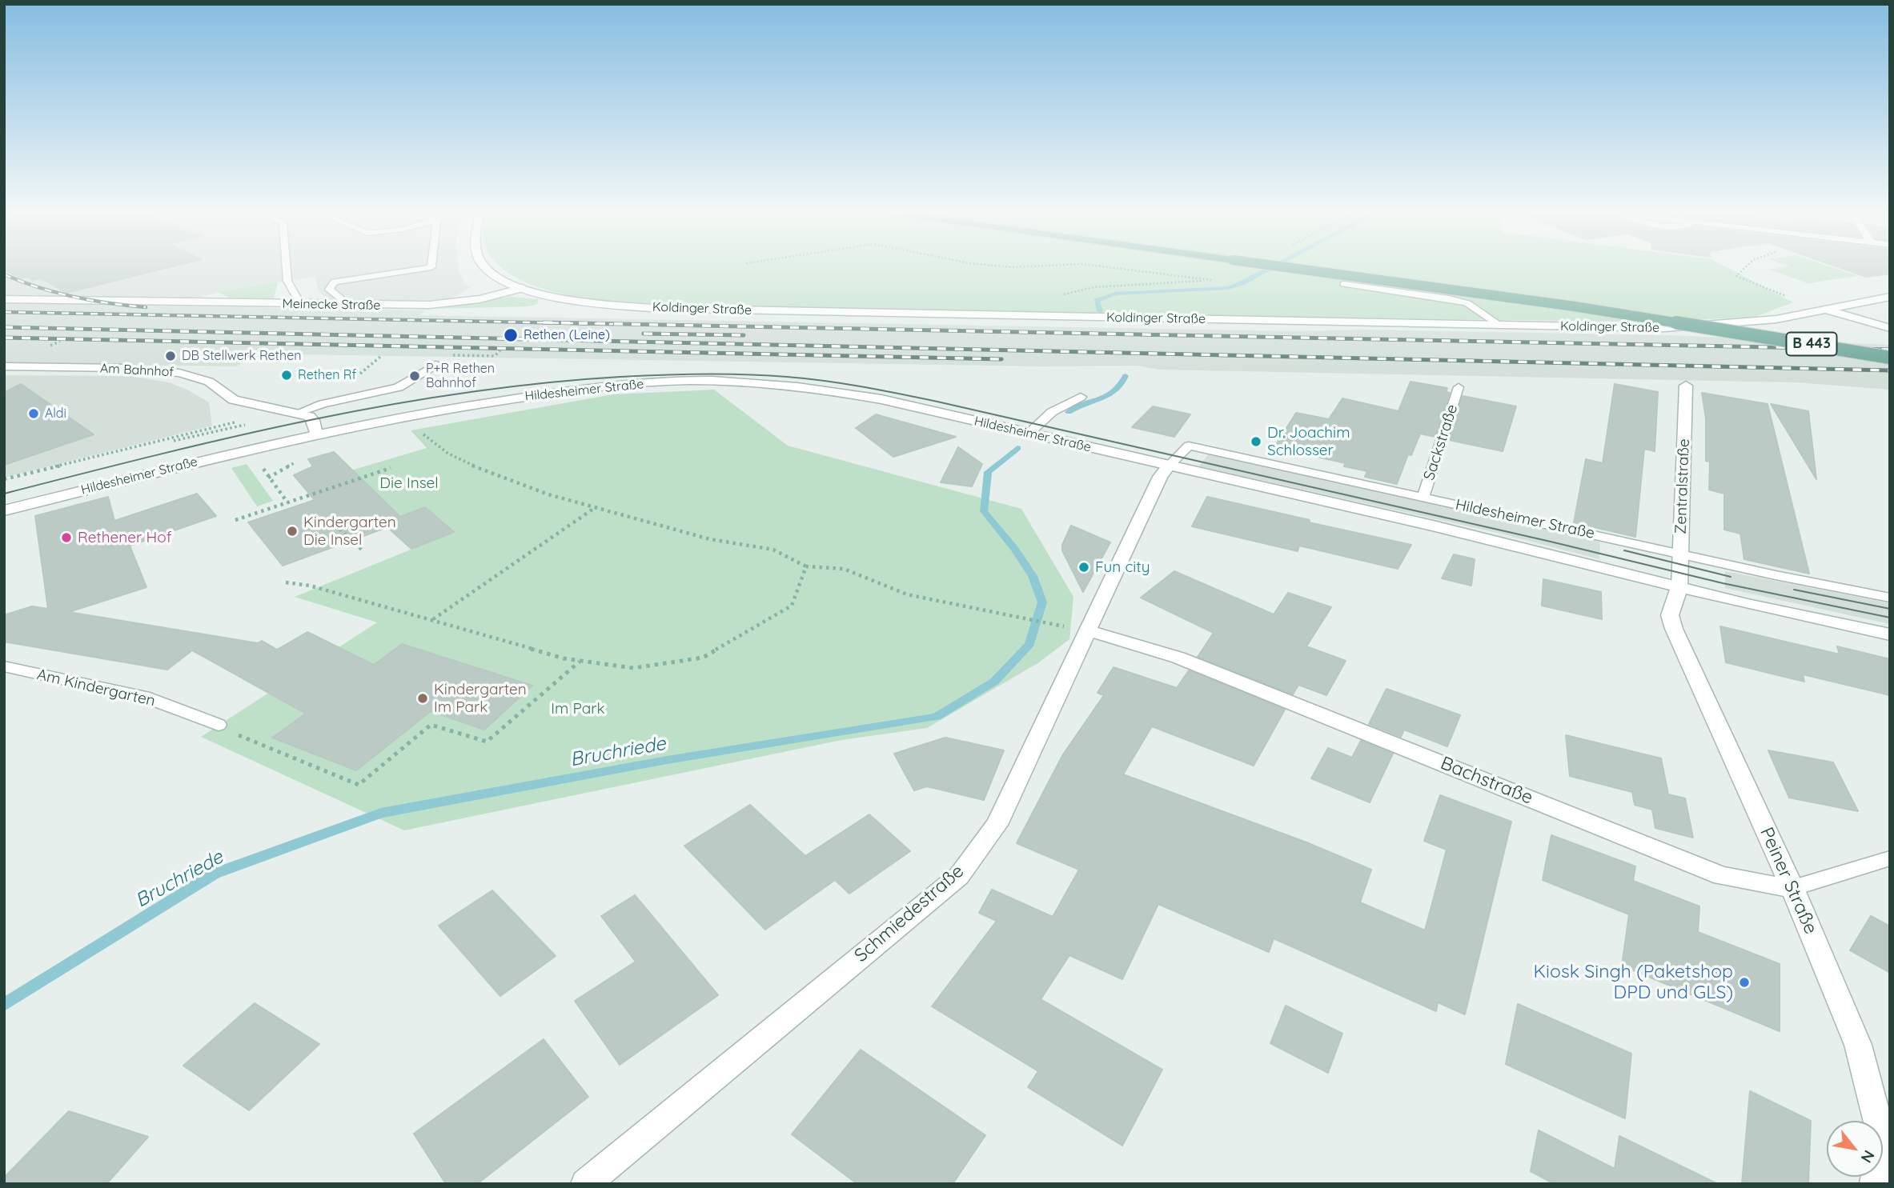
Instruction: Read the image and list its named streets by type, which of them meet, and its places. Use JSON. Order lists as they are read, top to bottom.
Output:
{
  "streets": {
    "main road": ["B 443"],
    "street": [
      "Meinecke Straße",
      "Koldinger Straße",
      "Am Bahnhof",
      "Hildesheimer Straße",
      "Zentralstraße",
      "Bachstraße",
      "Peiner Straße",
      "Schmiedestraße"
    ],
    "lane": ["Sackstraße", "Am Kindergarten"]
  },
  "crossings": [
    ["Meinecke Straße", "Koldinger Straße"],
    ["Hildesheimer Straße", "Sackstraße"],
    ["Hildesheimer Straße", "Zentralstraße"],
    ["Hildesheimer Straße", "Peiner Straße"],
    ["Hildesheimer Straße", "Schmiedestraße"],
    ["Zentralstraße", "Peiner Straße"],
    ["Bachstraße", "Peiner Straße"],
    ["Bachstraße", "Schmiedestraße"]
  ],
  "water": ["Bruchriede"],
  "parks": ["Die Insel", "Im Park"],
  "places": [
    "Rethen (Leine)",
    "DB Stellwerk Rethen",
    "Rethen Rf",
    "P+R Rethen Bahnhof",
    "Aldi",
    "Dr. Joachim Schlosser",
    "Kindergarten Die Insel",
    "Rethener Hof",
    "Fun city",
    "Kindergarten Im Park",
    "Kiosk Singh (Paketshop DPD und GLS)"
  ],
  "north": "bottom right"
}
